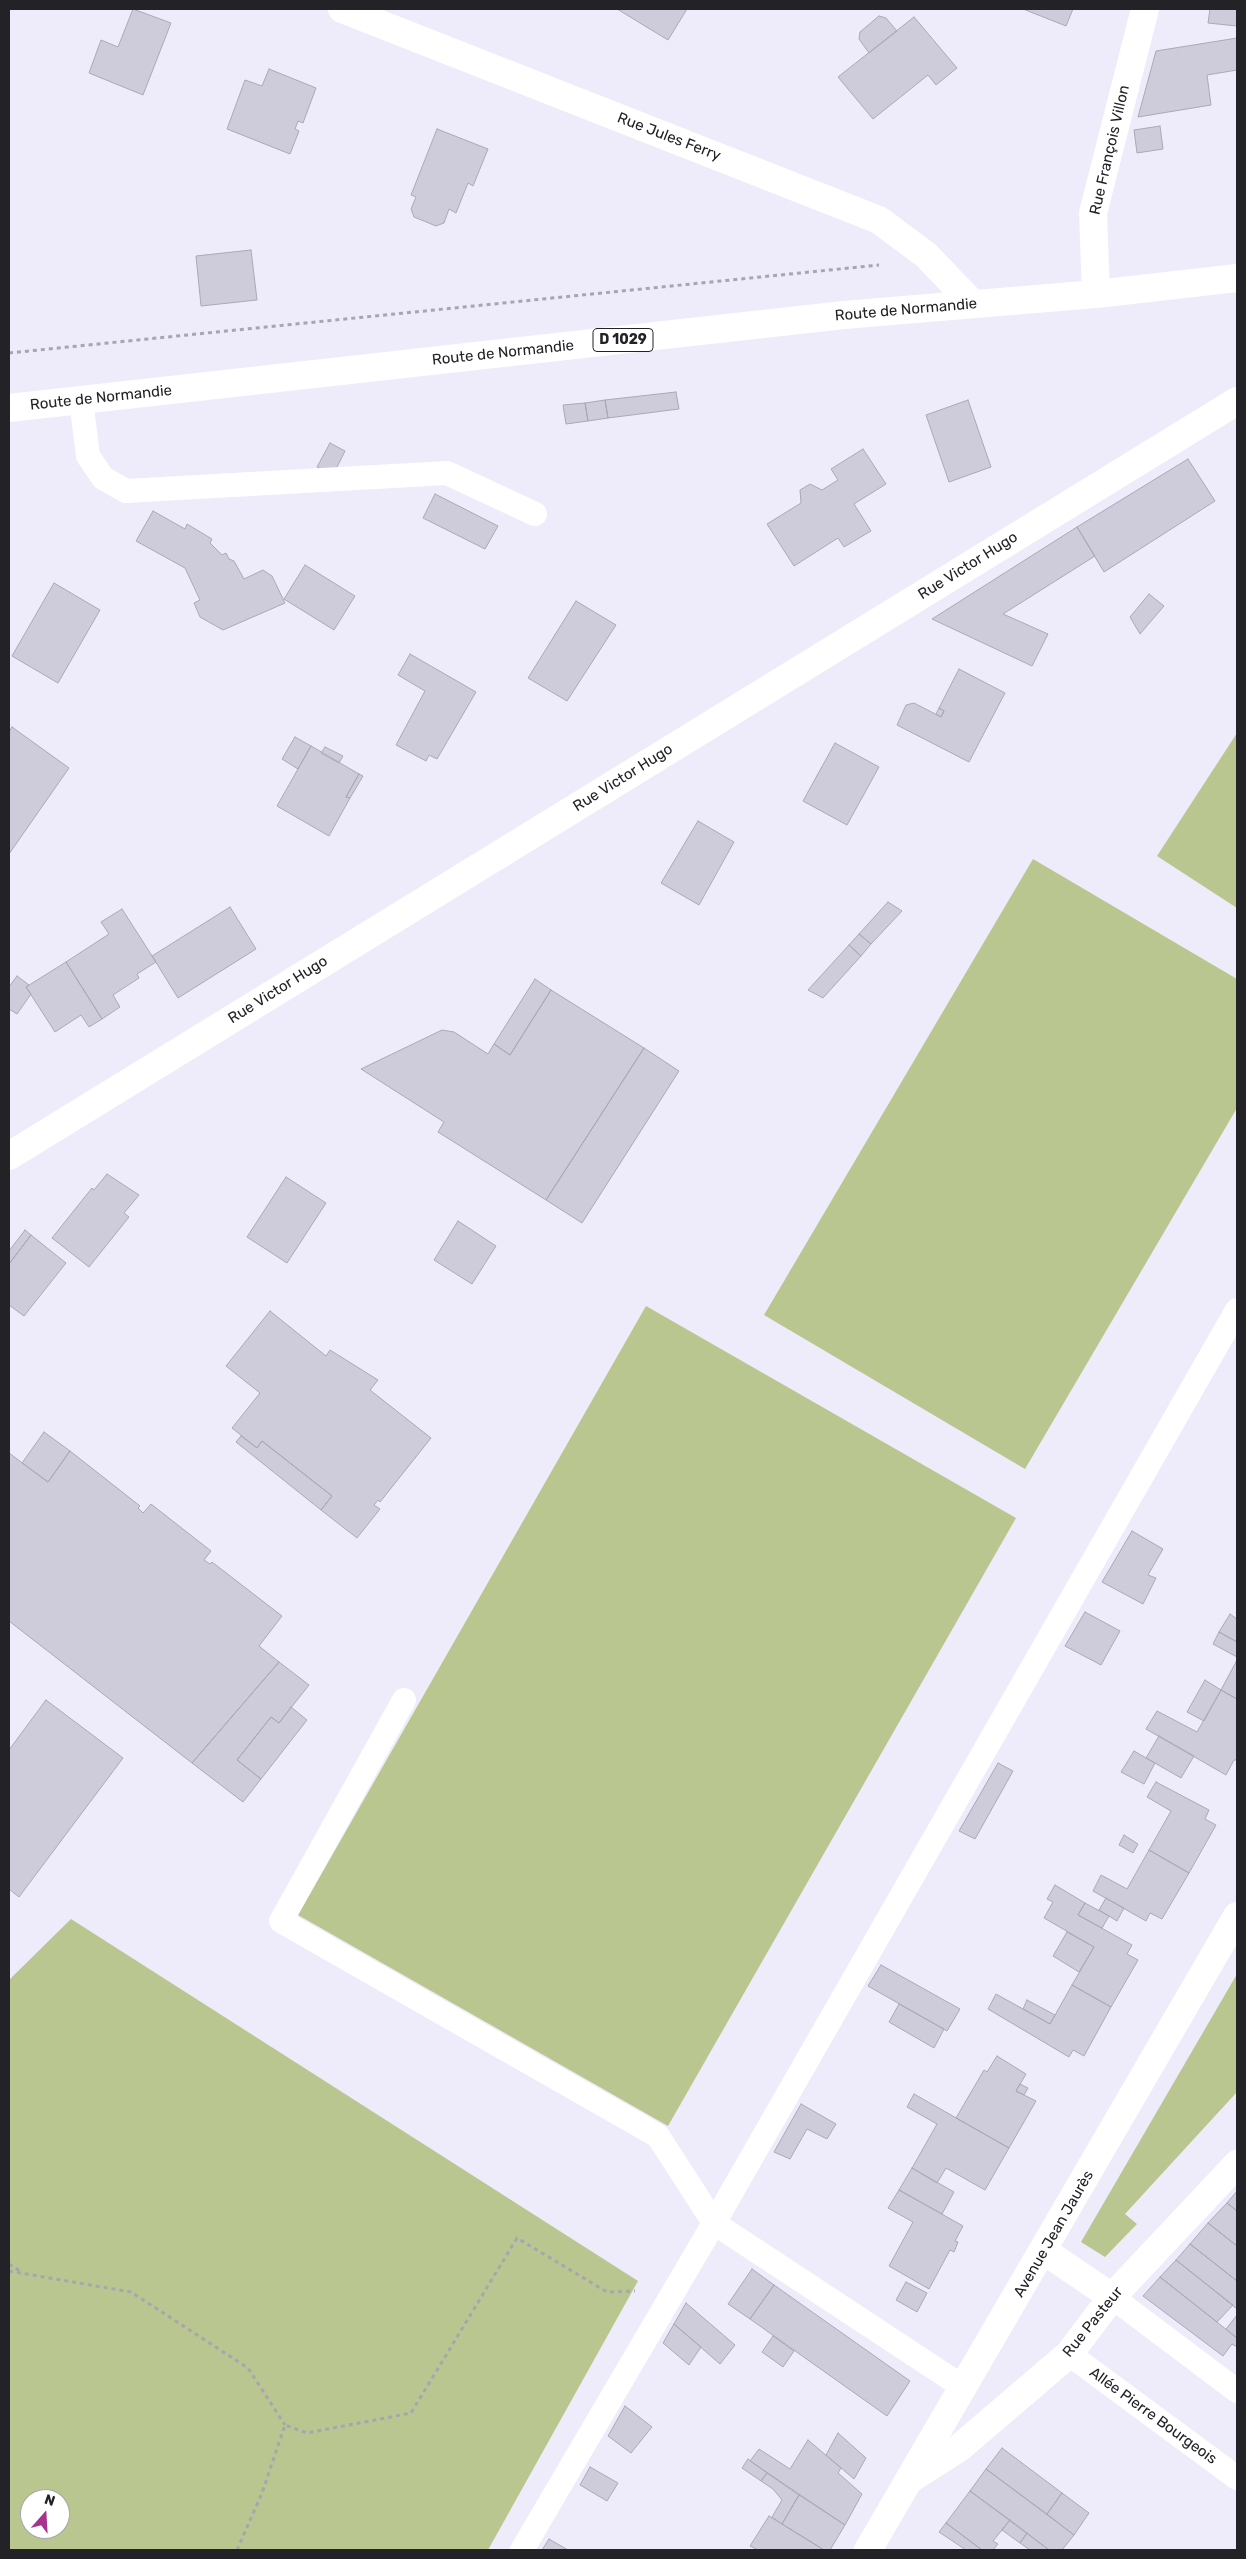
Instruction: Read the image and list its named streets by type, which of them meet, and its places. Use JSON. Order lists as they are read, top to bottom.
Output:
{
  "streets": {
    "street": [
      "Rue Jules Ferry",
      "Rue François Villon",
      "Route de Normandie",
      "D 1029",
      "Rue Victor Hugo",
      "Avenue Jean Jaurès",
      "Rue Pasteur"
    ],
    "lane": ["Allée Pierre Bourgeois"]
  },
  "crossings": [
    ["Rue Jules Ferry", "Route de Normandie"],
    ["Rue François Villon", "Route de Normandie"],
    ["Avenue Jean Jaurès", "Rue Pasteur"],
    ["Rue Pasteur", "Allée Pierre Bourgeois"]
  ],
  "north": "top"
}
